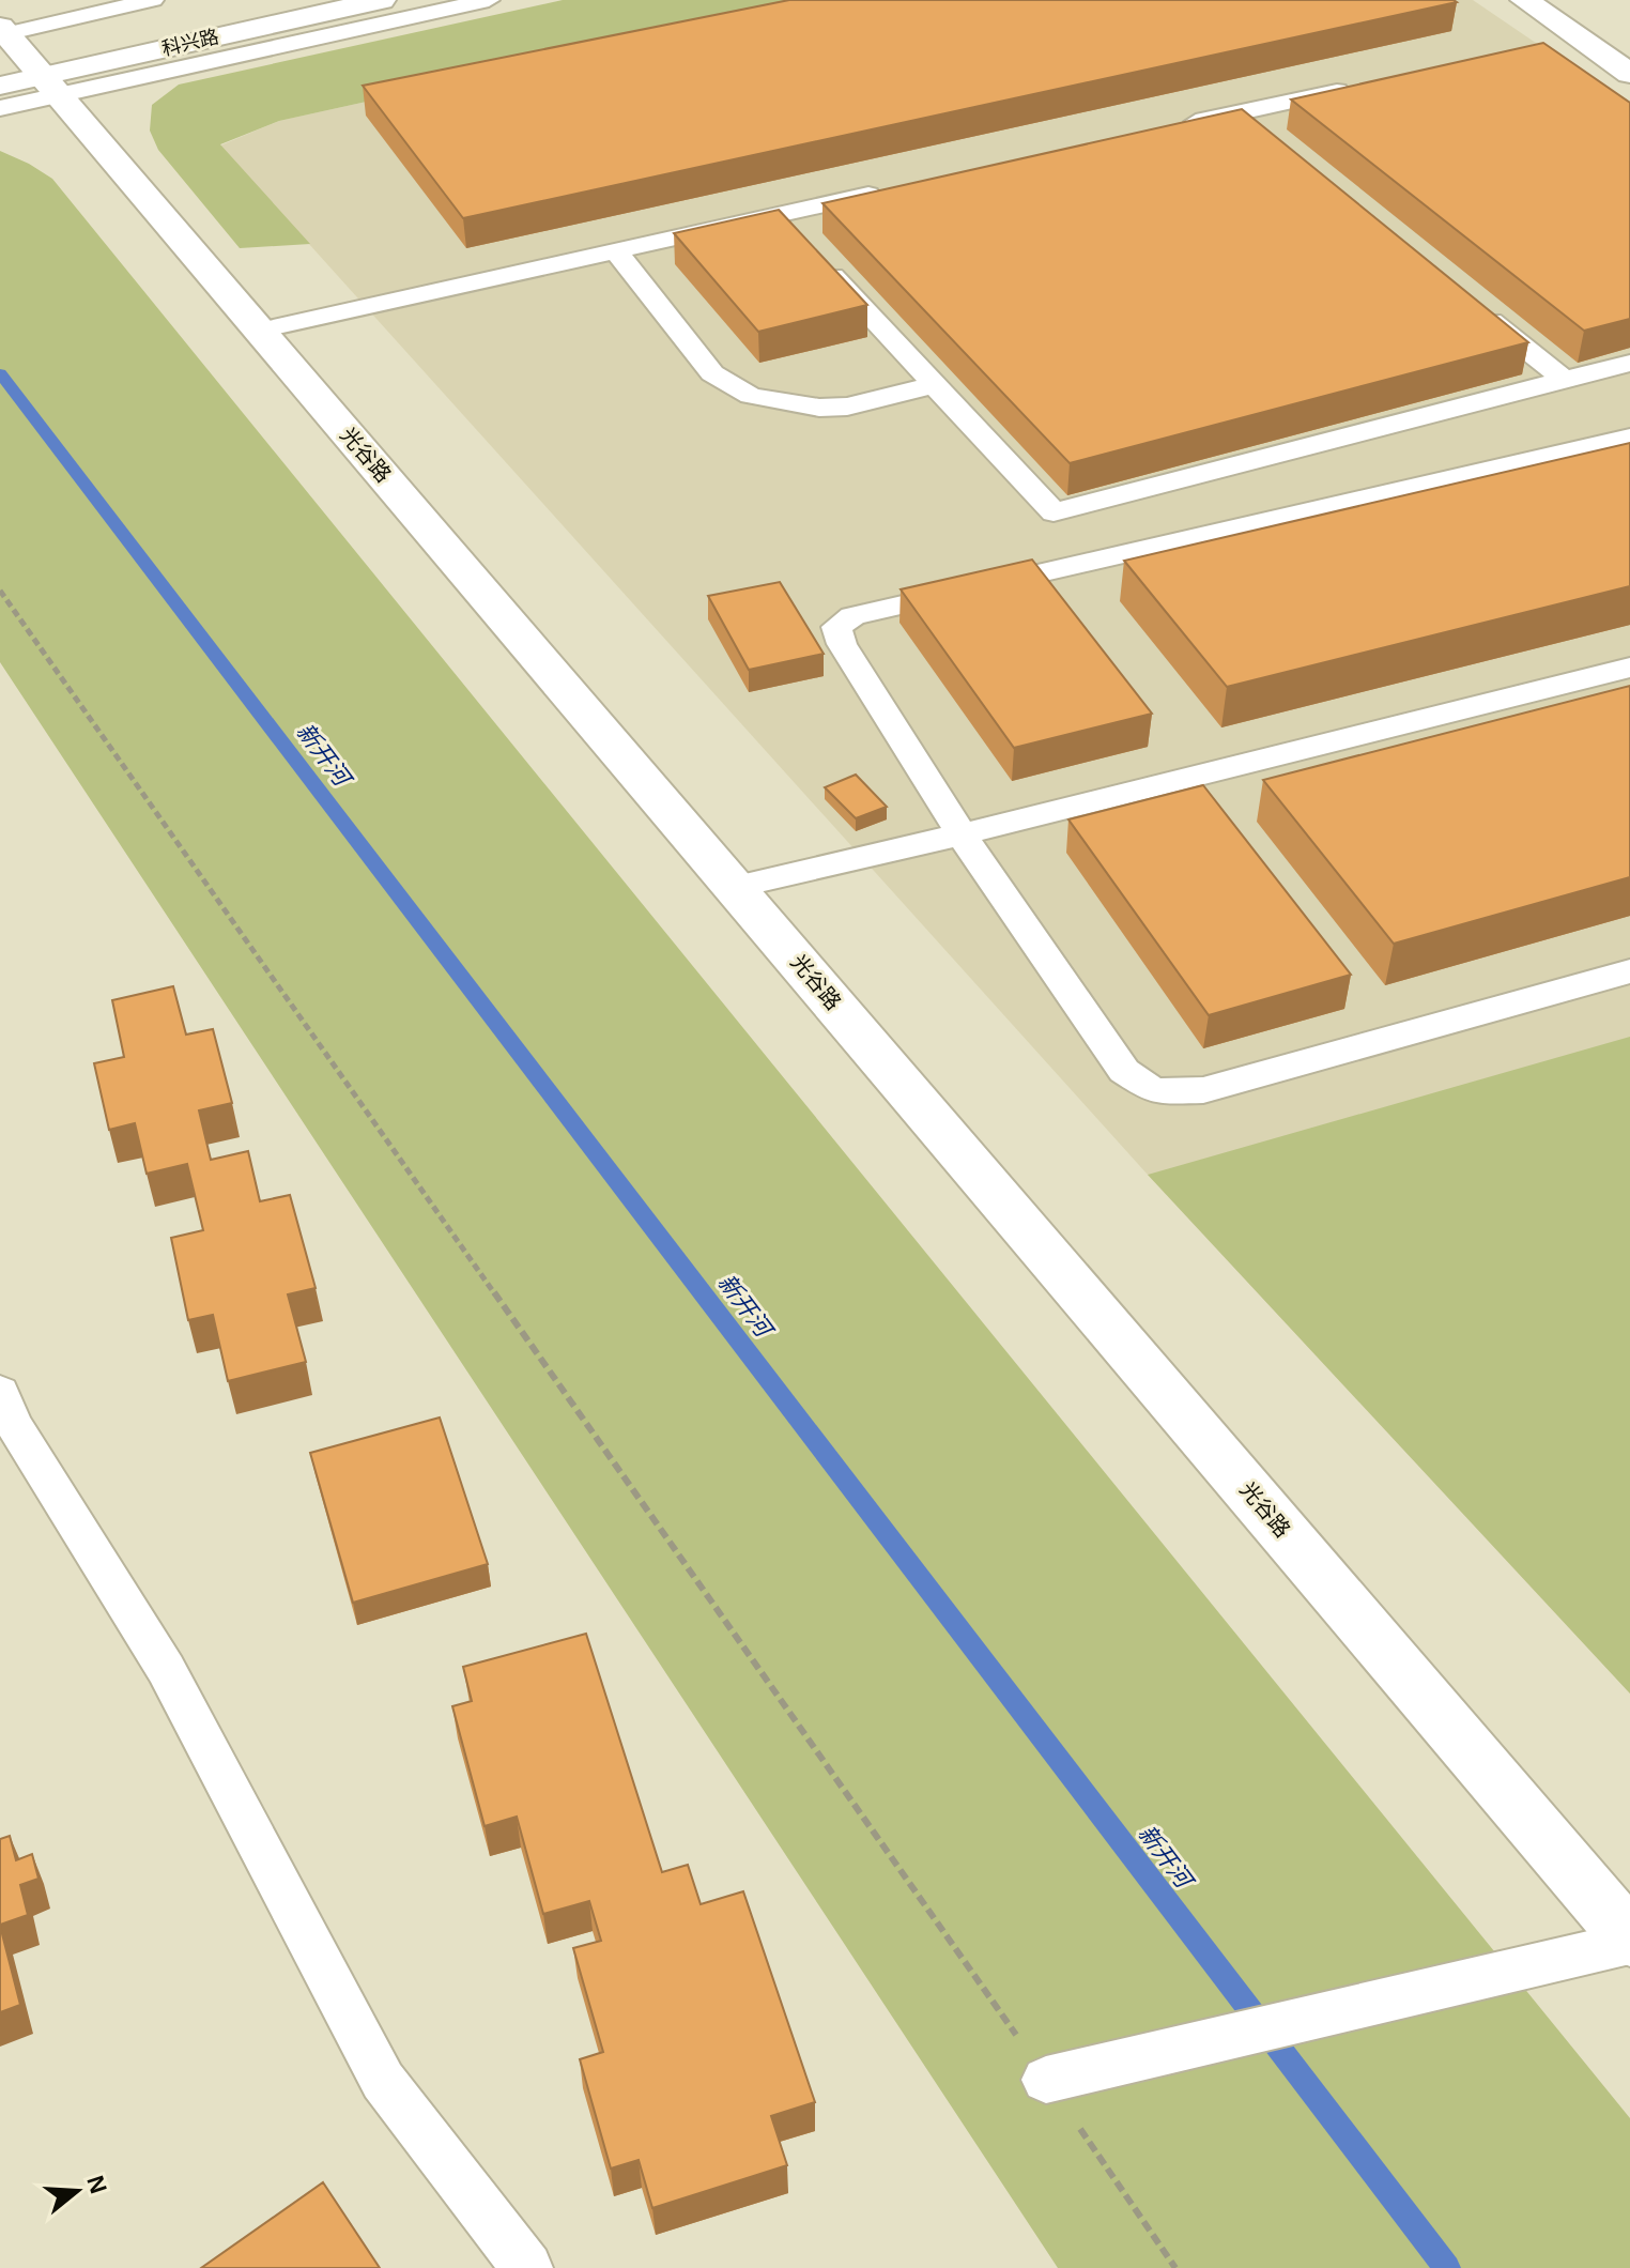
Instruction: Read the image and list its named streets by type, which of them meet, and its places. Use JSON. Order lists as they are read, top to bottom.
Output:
{
  "streets": {
    "street": ["科兴路", "光谷路"]
  },
  "crossings": [
    ["科兴路", "光谷路"]
  ],
  "water": ["新开河"],
  "north": "right"
}
